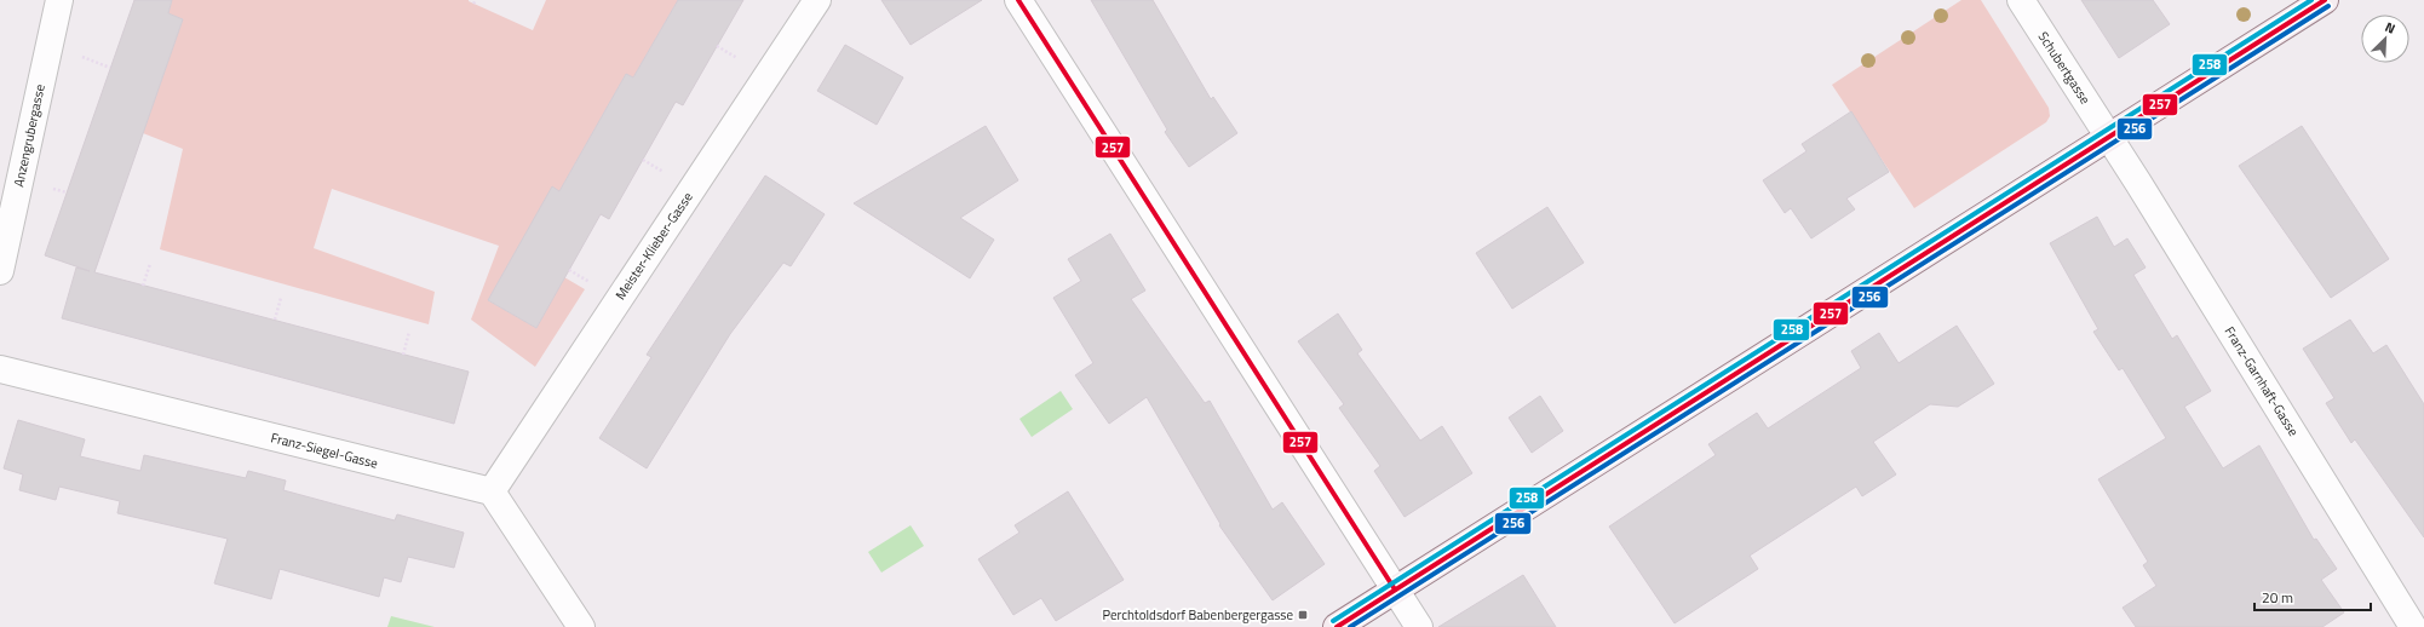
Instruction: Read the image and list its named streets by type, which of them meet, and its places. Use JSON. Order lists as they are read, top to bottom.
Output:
{
  "streets": {
    "street": [
      "Schubertgasse",
      "Anzengrubergasse",
      "Meister-Klieber-Gasse",
      "Franz-Garnhaft-Gasse",
      "Franz-Siegel-Gasse"
    ]
  },
  "crossings": [
    ["Schubertgasse", "Franz-Garnhaft-Gasse"],
    ["Meister-Klieber-Gasse", "Franz-Siegel-Gasse"]
  ],
  "places": {
    "transit": ["Perchtoldsdorf Babenbergergasse"]
  },
  "lines": ["transit line 257", "transit line 258", "transit line 256"],
  "scale_bar": "20 m",
  "north": "top right"
}
